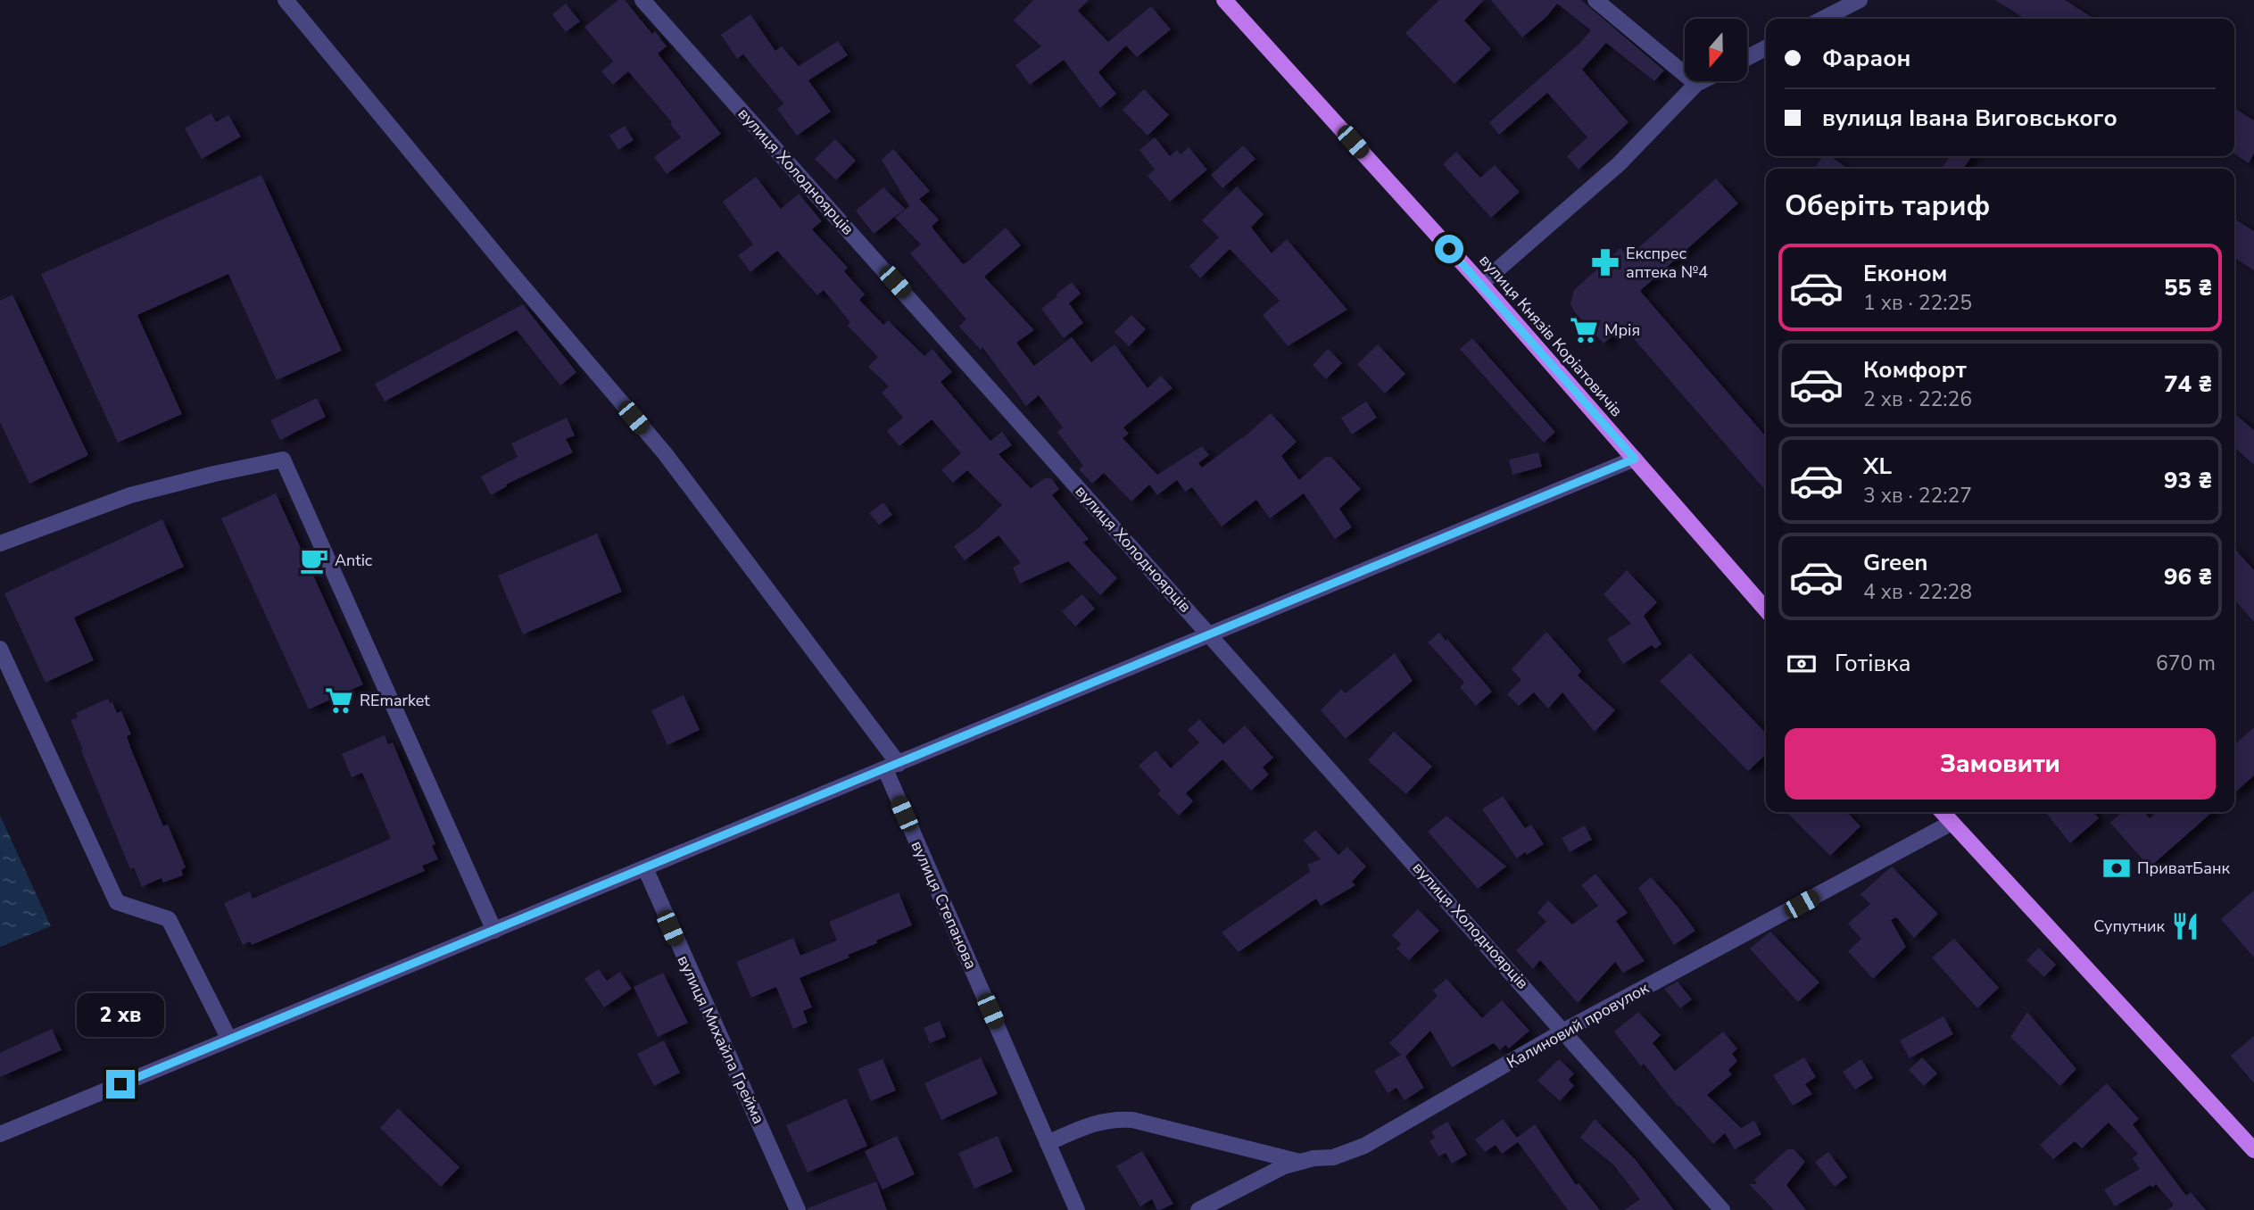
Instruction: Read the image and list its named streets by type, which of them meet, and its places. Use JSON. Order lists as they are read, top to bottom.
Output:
{
  "streets": {
    "main road": ["вулиця Князів Коріатовичів"],
    "street": [
      "вулиця Холодноярців",
      "вулиця Степанова",
      "Калиновий провулок",
      "вулиця Михайла Грейма"
    ]
  },
  "crossings": [
    ["вулиця Холодноярців", "Калиновий провулок"]
  ],
  "places": {
    "pharmacy": ["Експрес аптека №4"],
    "supermarket": ["Мрія", "REmarket"],
    "cafe": ["Antic"],
    "bank": ["ПриватБанк"],
    "restaurant": ["Супутник"]
  },
  "north": "bottom",
  "page": {
    "banner": ["Фараон", "вулиця Івана Виговського"],
    "heading": "Оберіть тариф",
    "list": [
      {
        "name": "Економ",
        "note": "1 хв · 22:25",
        "value": "55 ₴"
      },
      {
        "name": "Комфорт",
        "note": "2 хв · 22:26",
        "value": "74 ₴"
      },
      {
        "name": "XL",
        "note": "3 хв · 22:27",
        "value": "93 ₴"
      },
      {
        "name": "Green",
        "note": "4 хв · 22:28",
        "value": "96 ₴"
      }
    ],
    "pay": ["Готівка", "670 m"],
    "buttons": "Замовити",
    "bubble": "2 хв"
  }
}
